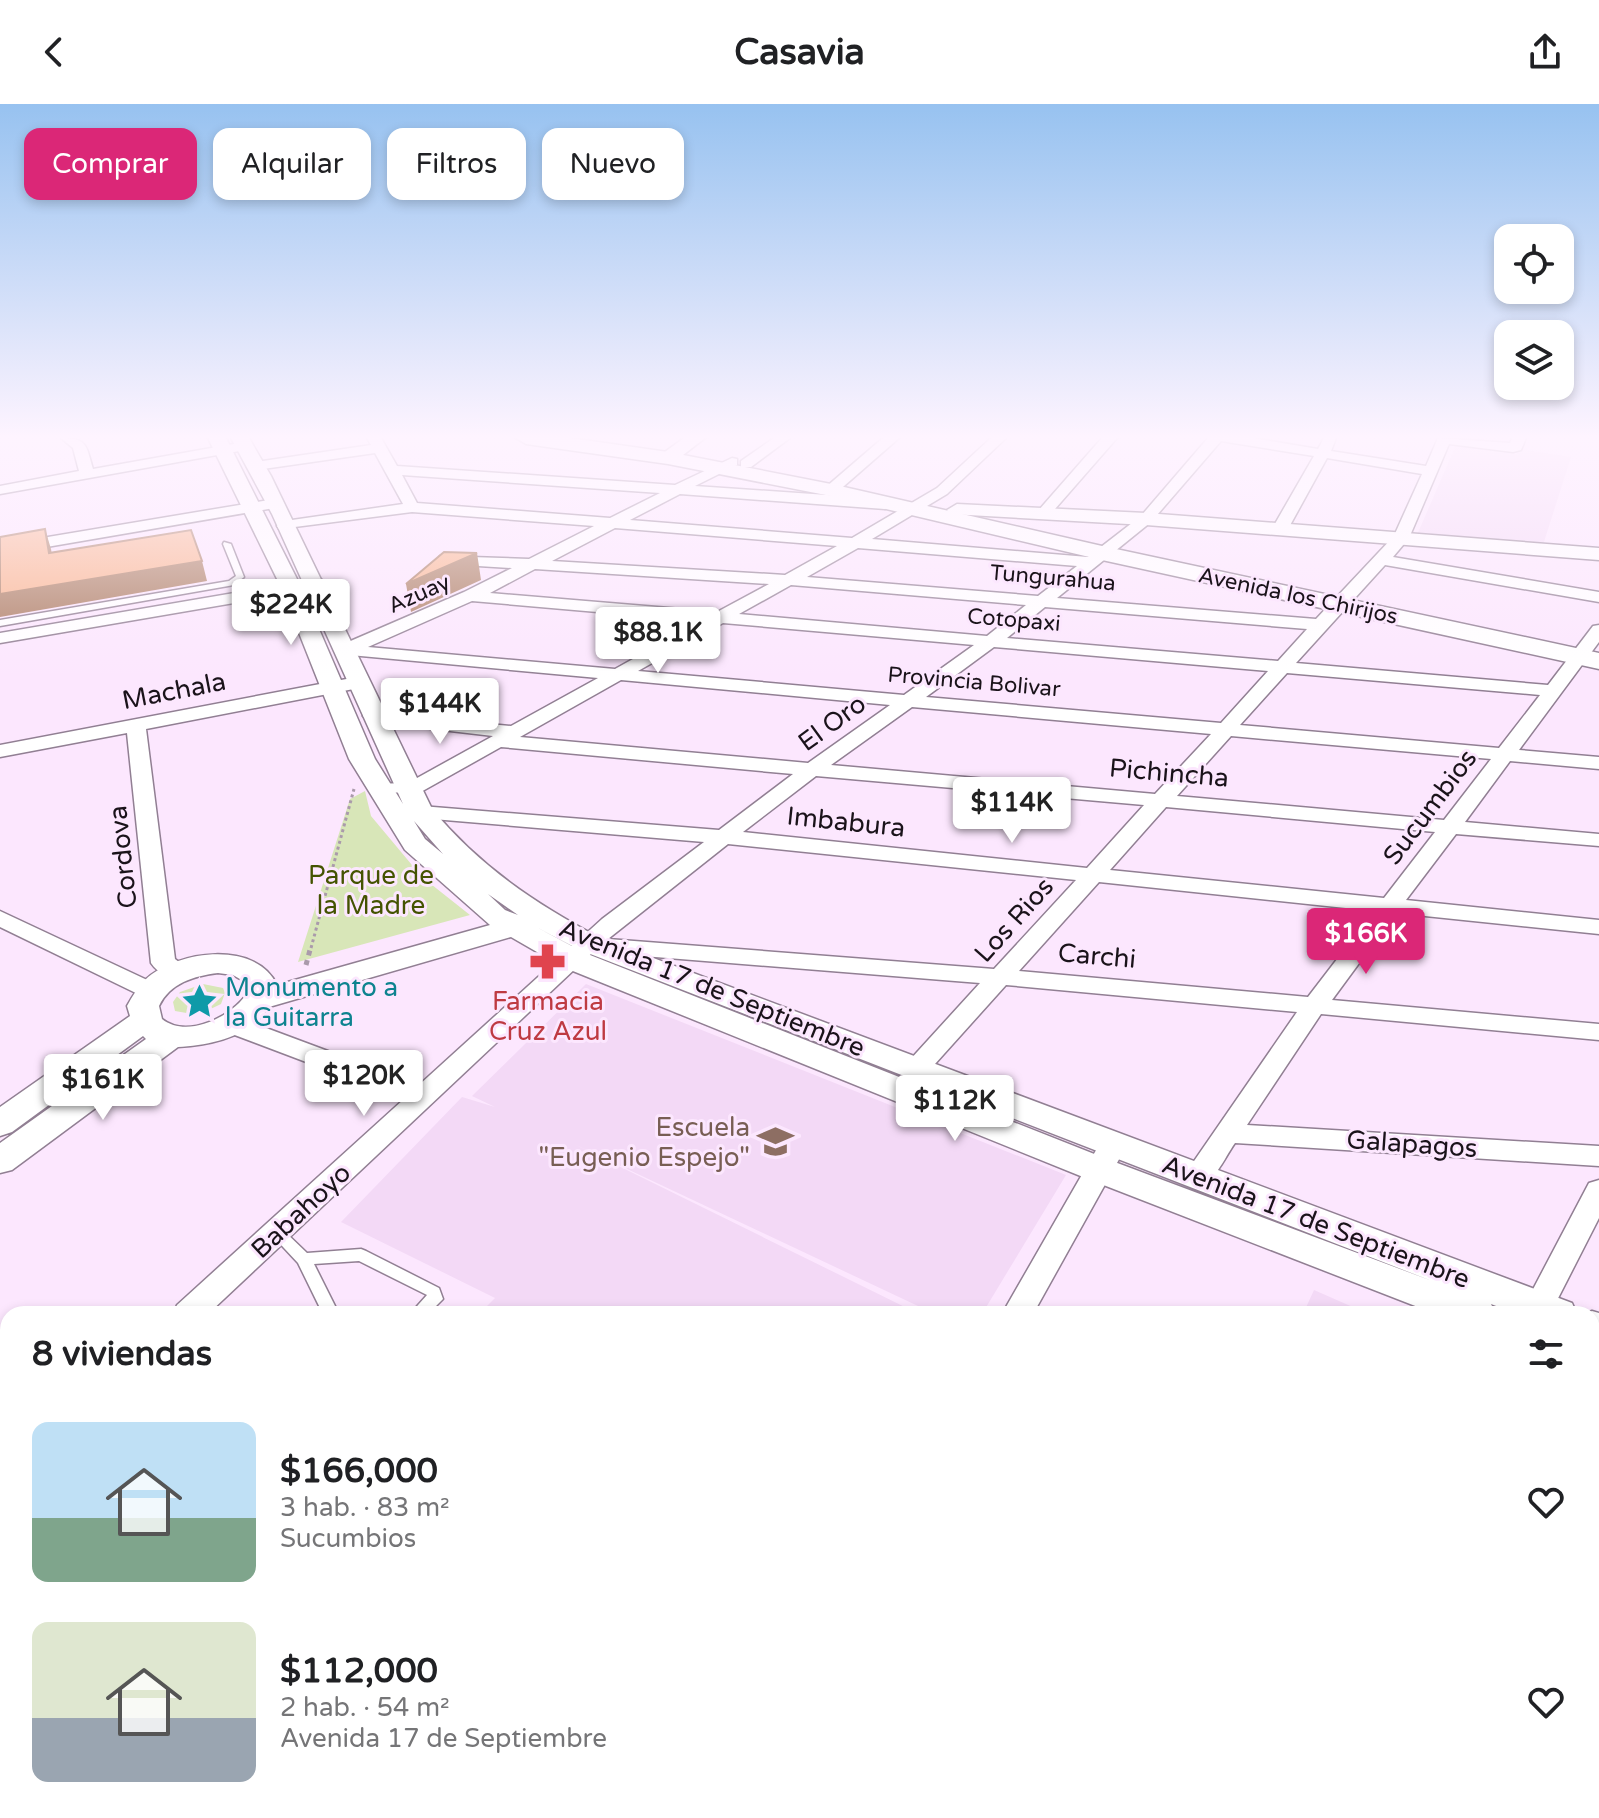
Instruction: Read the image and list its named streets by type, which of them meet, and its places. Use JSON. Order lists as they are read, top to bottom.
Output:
{
  "streets": {
    "main road": ["Avenida los Chirijos"],
    "street": [
      "Tungurahua",
      "Azuay",
      "Cotopaxi",
      "Provincia Bolivar",
      "Machala",
      "El Oro",
      "Pichincha",
      "Sucumbios",
      "Imbabura",
      "Cordova",
      "Los Rios",
      "Carchi",
      "Avenida 17 de Septiembre",
      "Galapagos",
      "Babahoyo"
    ]
  },
  "crossings": [
    ["Tungurahua", "Azuay"],
    ["Tungurahua", "El Oro"],
    ["Tungurahua", "Los Rios"],
    ["Azuay", "Cotopaxi"],
    ["Azuay", "Provincia Bolivar"],
    ["Azuay", "Avenida 17 de Septiembre"],
    ["Avenida los Chirijos", "El Oro"],
    ["Avenida los Chirijos", "Sucumbios"],
    ["Avenida los Chirijos", "Los Rios"],
    ["Cotopaxi", "El Oro"],
    ["Cotopaxi", "Sucumbios"],
    ["Cotopaxi", "Los Rios"],
    ["Provincia Bolivar", "El Oro"],
    ["Provincia Bolivar", "Sucumbios"],
    ["Provincia Bolivar", "Los Rios"],
    ["Provincia Bolivar", "Avenida 17 de Septiembre"],
    ["Machala", "Cordova"],
    ["Machala", "Avenida 17 de Septiembre"],
    ["El Oro", "Pichincha"],
    ["El Oro", "Imbabura"],
    ["El Oro", "Carchi"],
    ["El Oro", "Avenida 17 de Septiembre"],
    ["El Oro", "Babahoyo"],
    ["Pichincha", "Sucumbios"],
    ["Pichincha", "Los Rios"],
    ["Pichincha", "Avenida 17 de Septiembre"],
    ["Sucumbios", "Imbabura"],
    ["Sucumbios", "Carchi"],
    ["Sucumbios", "Avenida 17 de Septiembre"],
    ["Sucumbios", "Galapagos"],
    ["Imbabura", "Los Rios"],
    ["Imbabura", "Avenida 17 de Septiembre"],
    ["Los Rios", "Carchi"],
    ["Los Rios", "Avenida 17 de Septiembre"],
    ["Carchi", "Avenida 17 de Septiembre"],
    ["Carchi", "Babahoyo"],
    ["Avenida 17 de Septiembre", "Babahoyo"]
  ],
  "parks": ["Parque de la Madre"],
  "places": {
    "pharmacy": ["Farmacia Cruz Azul"],
    "place": ["Monumento a la Guitarra"],
    "school or university": ["Escuela \"Eugenio Espejo\""]
  },
  "page": {
    "header": "Casavia",
    "chip": [
      "Comprar",
      "Alquilar",
      "Filtros",
      "Nuevo"
    ],
    "price": [
      "$224K",
      "$88.1K",
      "$144K",
      "$114K",
      "$166K",
      "$120K",
      "$161K",
      "$112K"
    ],
    "heading": "8 viviendas",
    "list": [
      {
        "name": "$166,000",
        "note": "3 hab. · 83 m² · Sucumbios"
      },
      {
        "name": "$112,000",
        "note": "2 hab. · 54 m² · Avenida 17 de Septiembre"
      }
    ]
  }
}
